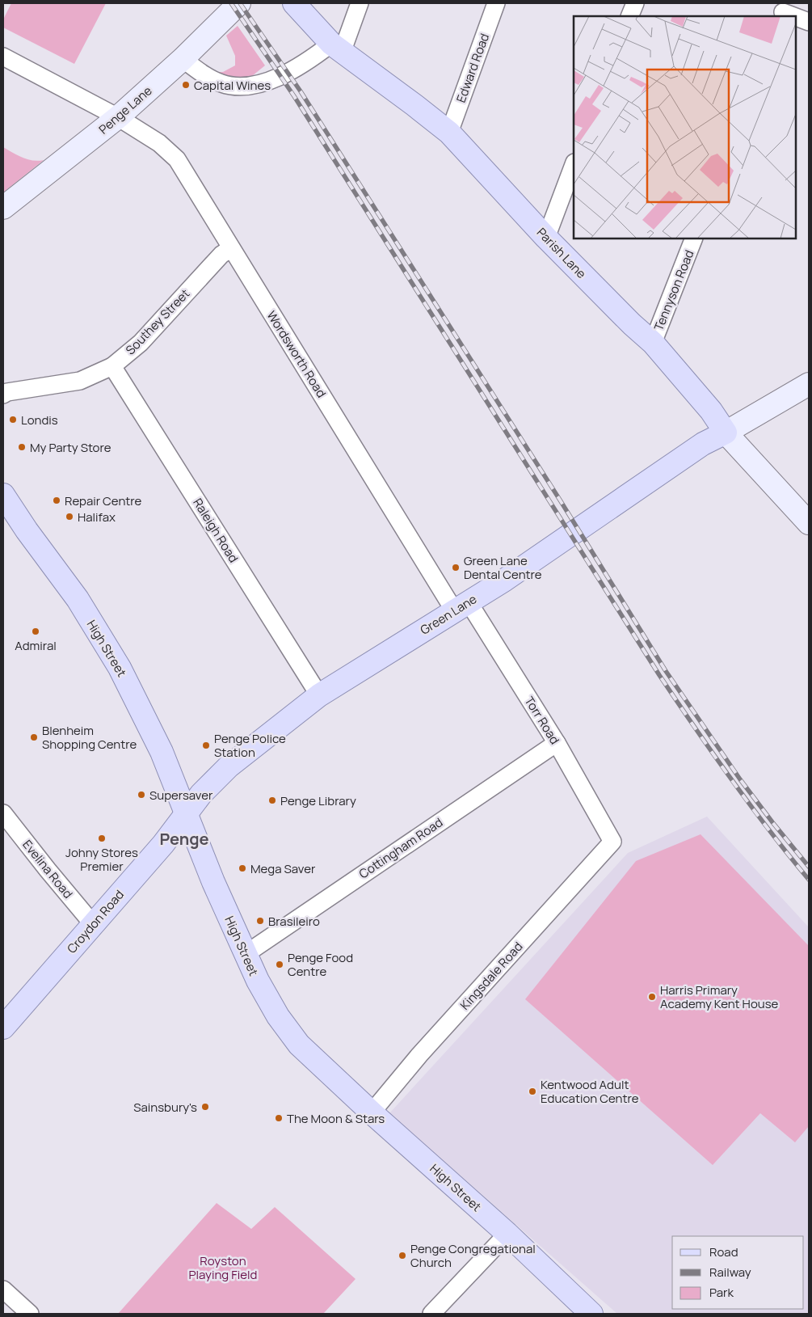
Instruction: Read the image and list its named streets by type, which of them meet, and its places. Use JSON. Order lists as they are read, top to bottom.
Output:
{
  "streets": {
    "main road": [
      "Parish Lane",
      "Green Lane",
      "High Street",
      "Croydon Road"
    ],
    "street": [
      "Edward Road",
      "Penge Lane",
      "Tennyson Road",
      "Southey Street",
      "Wordsworth Road",
      "Raleigh Road",
      "Torr Road",
      "Cottingham Road",
      "Evelina Road",
      "Kingsdale Road"
    ]
  },
  "crossings": [
    ["Edward Road", "Parish Lane"],
    ["Penge Lane", "Wordsworth Road"],
    ["Parish Lane", "Tennyson Road"],
    ["Parish Lane", "Green Lane"],
    ["Southey Street", "Wordsworth Road"],
    ["Southey Street", "Raleigh Road"],
    ["Wordsworth Road", "Green Lane"],
    ["Wordsworth Road", "Torr Road"],
    ["Raleigh Road", "Green Lane"],
    ["Green Lane", "High Street"],
    ["Green Lane", "Torr Road"],
    ["Green Lane", "Croydon Road"],
    ["High Street", "Cottingham Road"],
    ["High Street", "Croydon Road"],
    ["High Street", "Kingsdale Road"],
    ["Torr Road", "Cottingham Road"],
    ["Torr Road", "Kingsdale Road"],
    ["Evelina Road", "Croydon Road"]
  ],
  "districts": ["Penge"],
  "parks": ["Royston Playing Field"],
  "places": [
    "Capital Wines",
    "Londis",
    "My Party Store",
    "Repair Centre",
    "Halifax",
    "Green Lane Dental Centre",
    "Admiral",
    "Blenheim Shopping Centre",
    "Penge Police Station",
    "Supersaver",
    "Penge Library",
    "Johny Stores Premier",
    "Mega Saver",
    "Brasileiro",
    "Penge Food Centre",
    "Harris Primary Academy Kent House",
    "Kentwood Adult Education Centre",
    "Sainsbury's",
    "The Moon & Stars",
    "Penge Congregational Church"
  ],
  "legend": ["Road", "Railway", "Park"]
}
